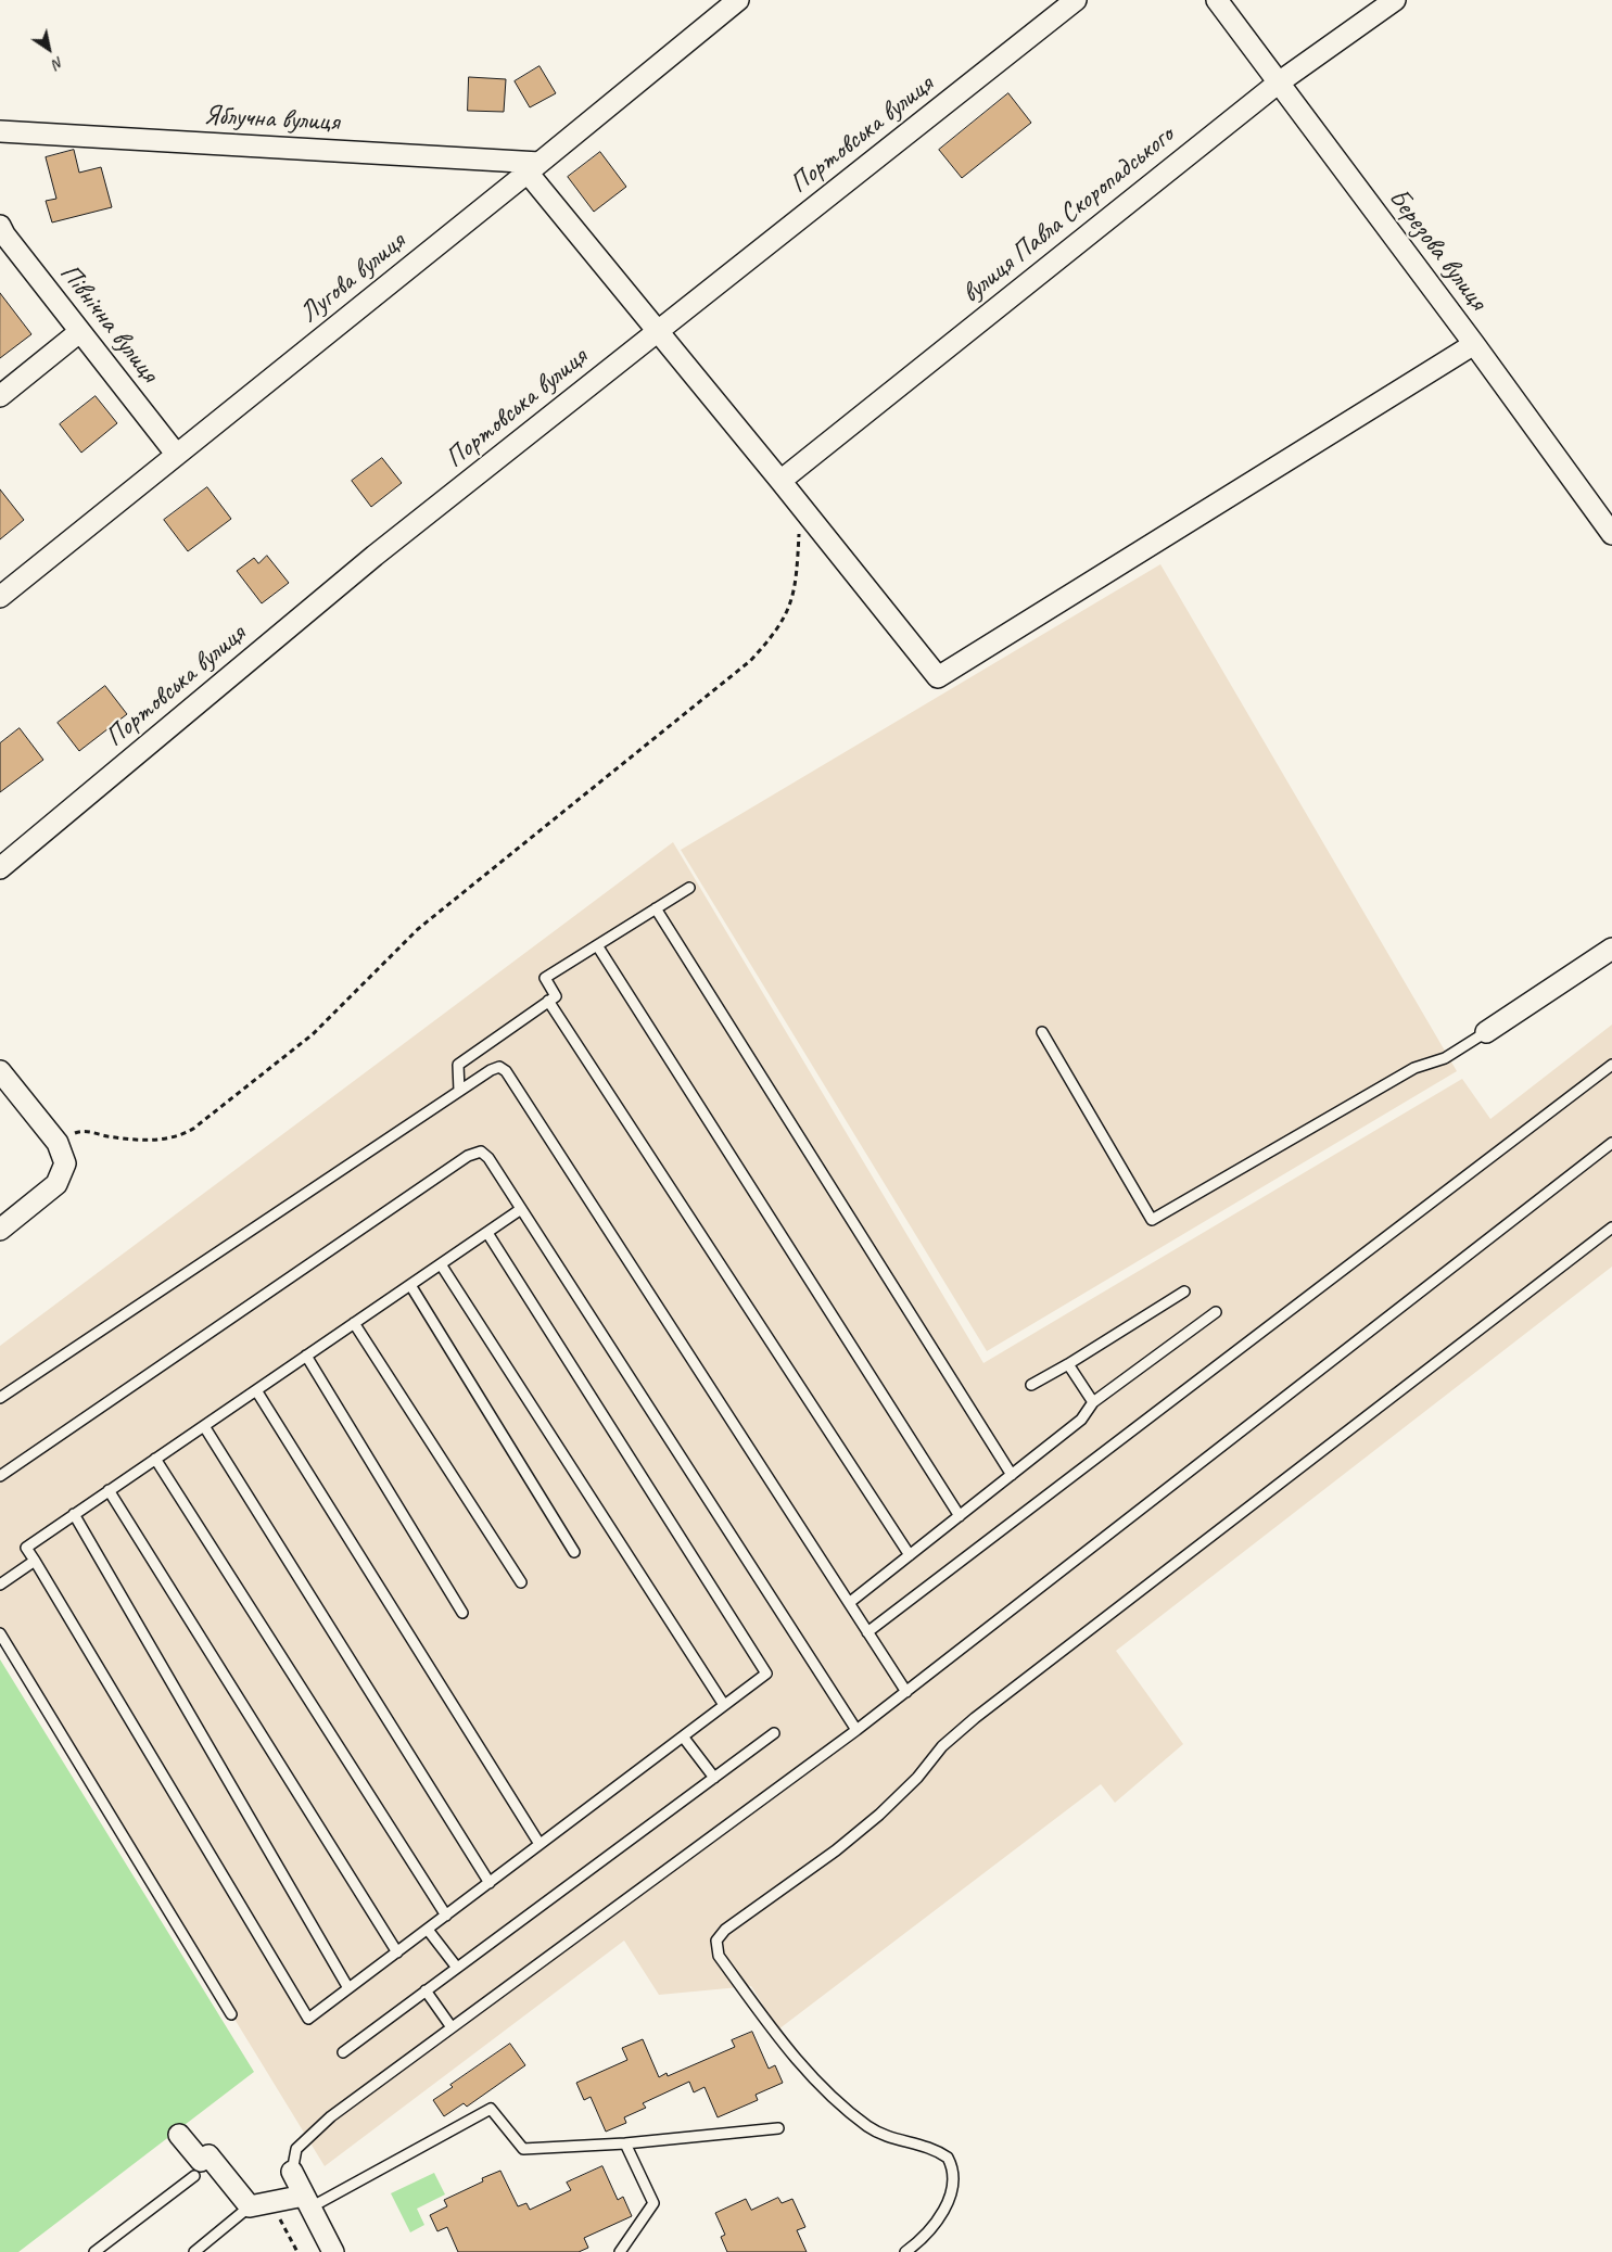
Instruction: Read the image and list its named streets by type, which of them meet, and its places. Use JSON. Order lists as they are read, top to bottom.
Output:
{
  "streets": {
    "street": [
      "Яблучна вулиця",
      "Портовська вулиця",
      "вулиця Павла Скоропадського",
      "Березова вулиця",
      "Лугова вулиця",
      "Північна вулиця"
    ]
  },
  "crossings": [
    ["Яблучна вулиця", "Лугова вулиця"],
    ["вулиця Павла Скоропадського", "Березова вулиця"],
    ["Лугова вулиця", "Північна вулиця"]
  ],
  "north": "bottom right"
}
